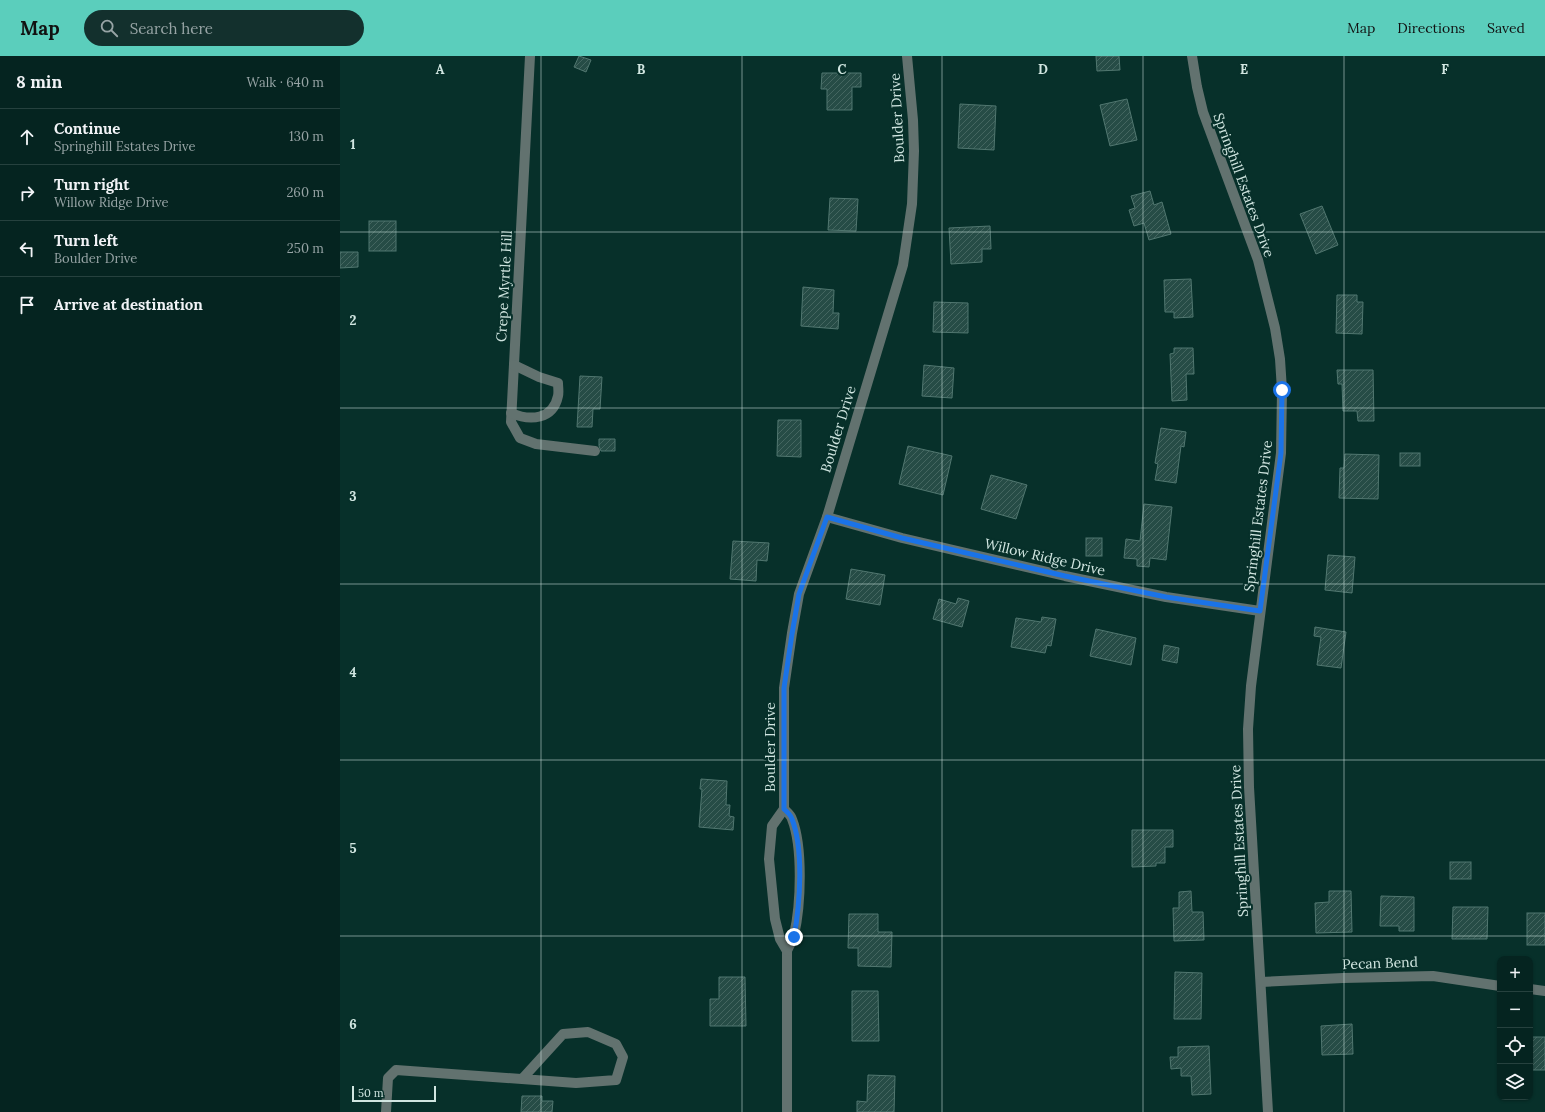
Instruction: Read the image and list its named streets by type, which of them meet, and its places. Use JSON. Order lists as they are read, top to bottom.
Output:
{
  "streets": {
    "street": [
      "Boulder Drive",
      "Springhill Estates Drive",
      "Crepe Myrtle Hill",
      "Willow Ridge Drive",
      "Pecan Bend"
    ]
  },
  "crossings": [
    ["Boulder Drive", "Willow Ridge Drive"],
    ["Springhill Estates Drive", "Willow Ridge Drive"],
    ["Springhill Estates Drive", "Pecan Bend"]
  ],
  "scale_bar": "50 m",
  "page": {
    "header": "Map",
    "search": "Search here",
    "nav": ["Map", "Directions", "Saved"],
    "heading": ["8 min", "Walk · 640 m"],
    "list": [
      ["Continue", "Springhill Estates Drive", "130 m"],
      ["Turn right", "Willow Ridge Drive", "260 m"],
      ["Turn left", "Boulder Drive", "250 m"],
      "Arrive at destination"
    ],
    "map_buttons": ["+", "−"],
    "scale": "50 m"
  },
  "grid": {
    "columns": [
      "A",
      "B",
      "C",
      "D",
      "E",
      "F"
    ],
    "rows": [
      "1",
      "2",
      "3",
      "4",
      "5",
      "6"
    ]
  }
}
